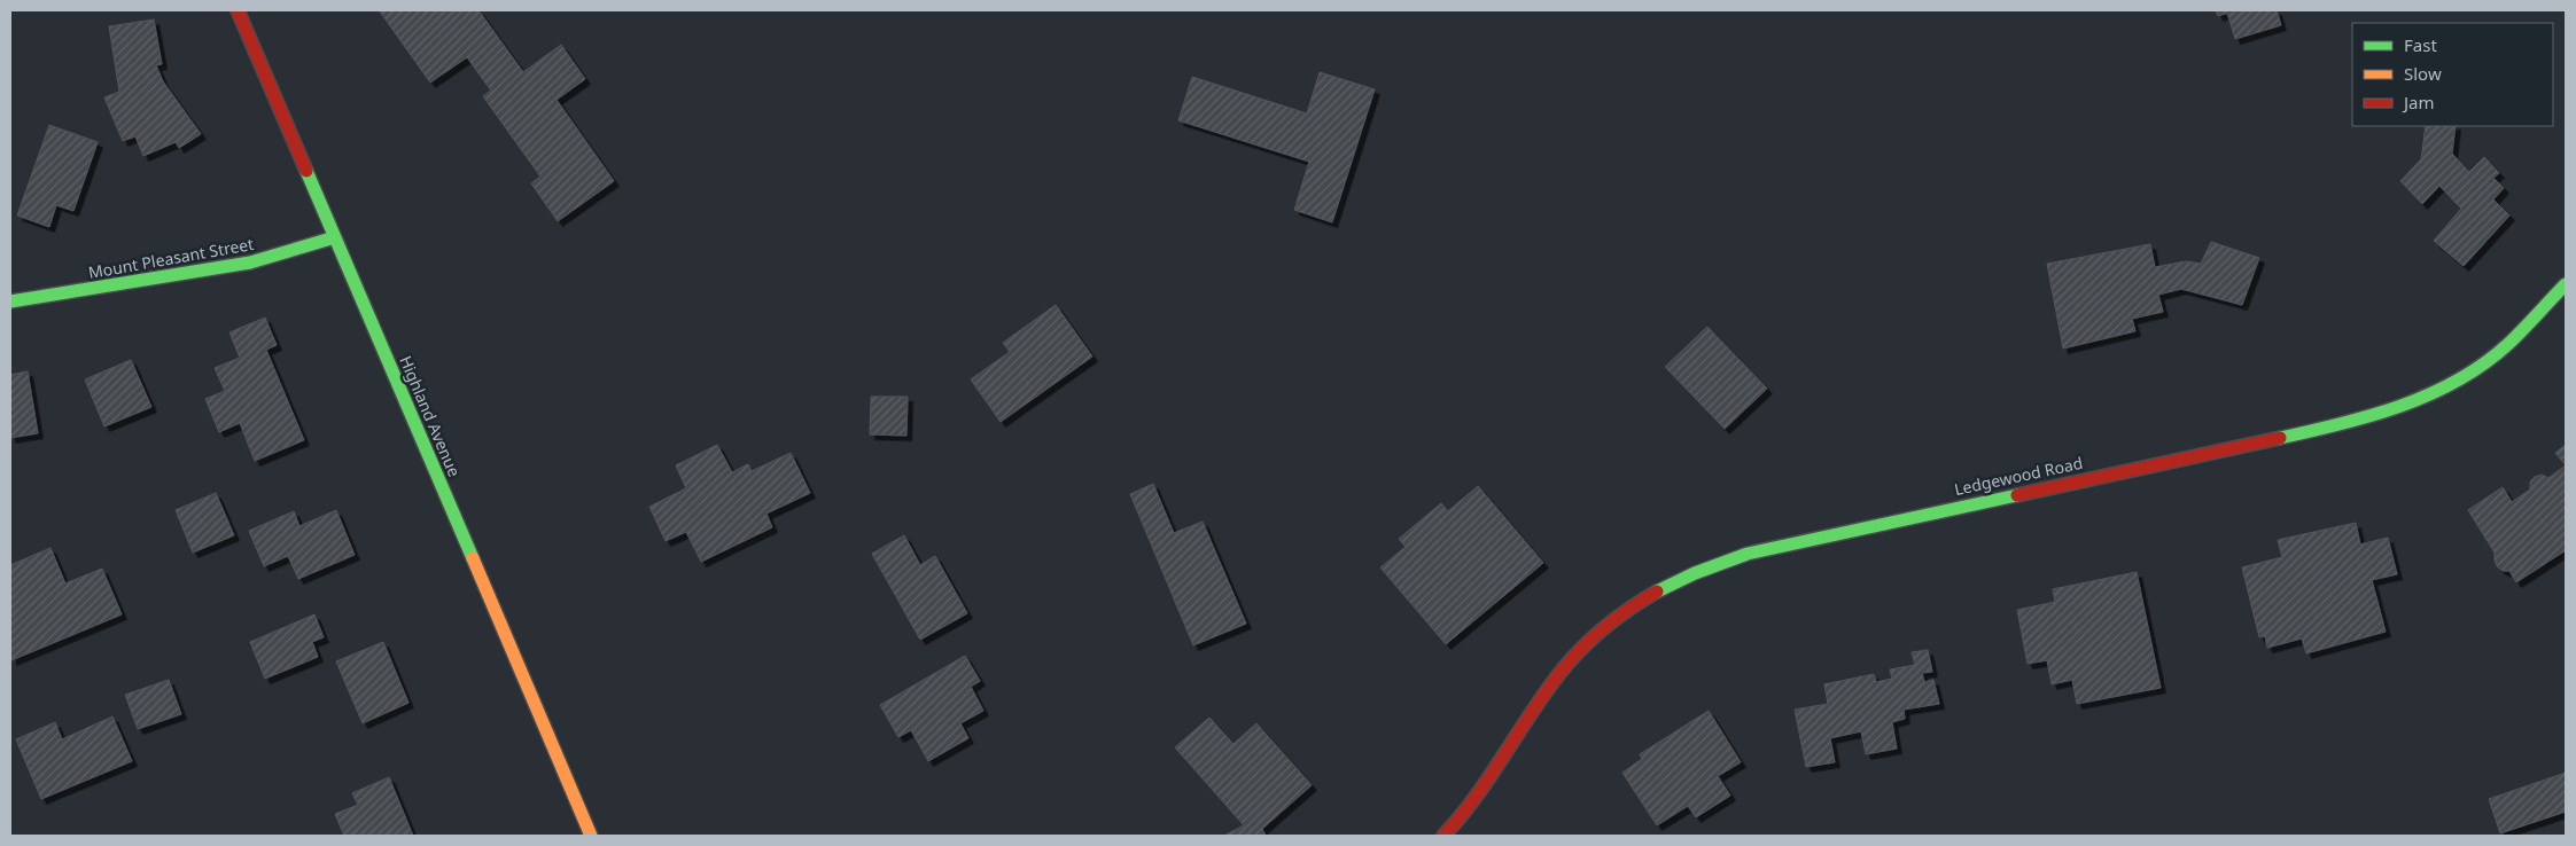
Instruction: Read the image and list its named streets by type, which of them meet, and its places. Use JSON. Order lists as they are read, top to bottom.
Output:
{
  "streets": {
    "street": ["Mount Pleasant Street", "Highland Avenue", "Ledgewood Road"]
  },
  "crossings": [
    ["Mount Pleasant Street", "Highland Avenue"]
  ],
  "legend": ["Fast", "Slow", "Jam"]
}
